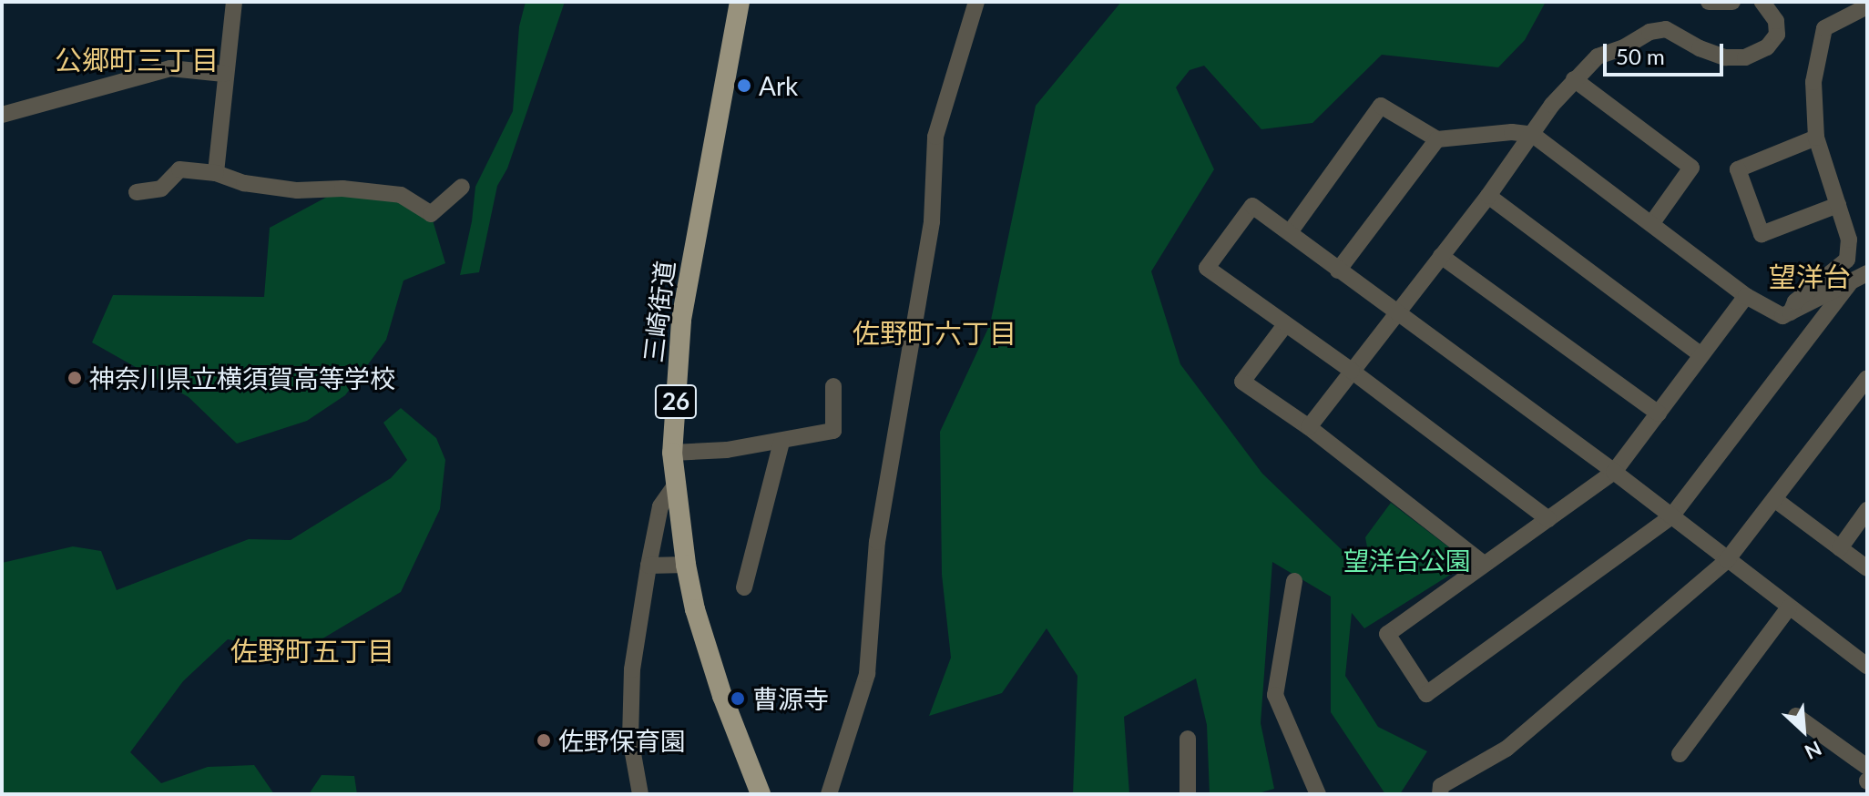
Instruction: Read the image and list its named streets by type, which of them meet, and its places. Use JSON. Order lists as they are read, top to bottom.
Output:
{
  "streets": {
    "main road": ["三崎街道", "26"]
  },
  "districts": [
    "公郷町三丁目",
    "望洋台",
    "佐野町六丁目",
    "佐野町五丁目"
  ],
  "parks": ["望洋台公園"],
  "places": [
    "Ark",
    "神奈川県立横須賀高等学校",
    "曹源寺",
    "佐野保育園"
  ],
  "scale_bar": "50 m",
  "north": "bottom right"
}
